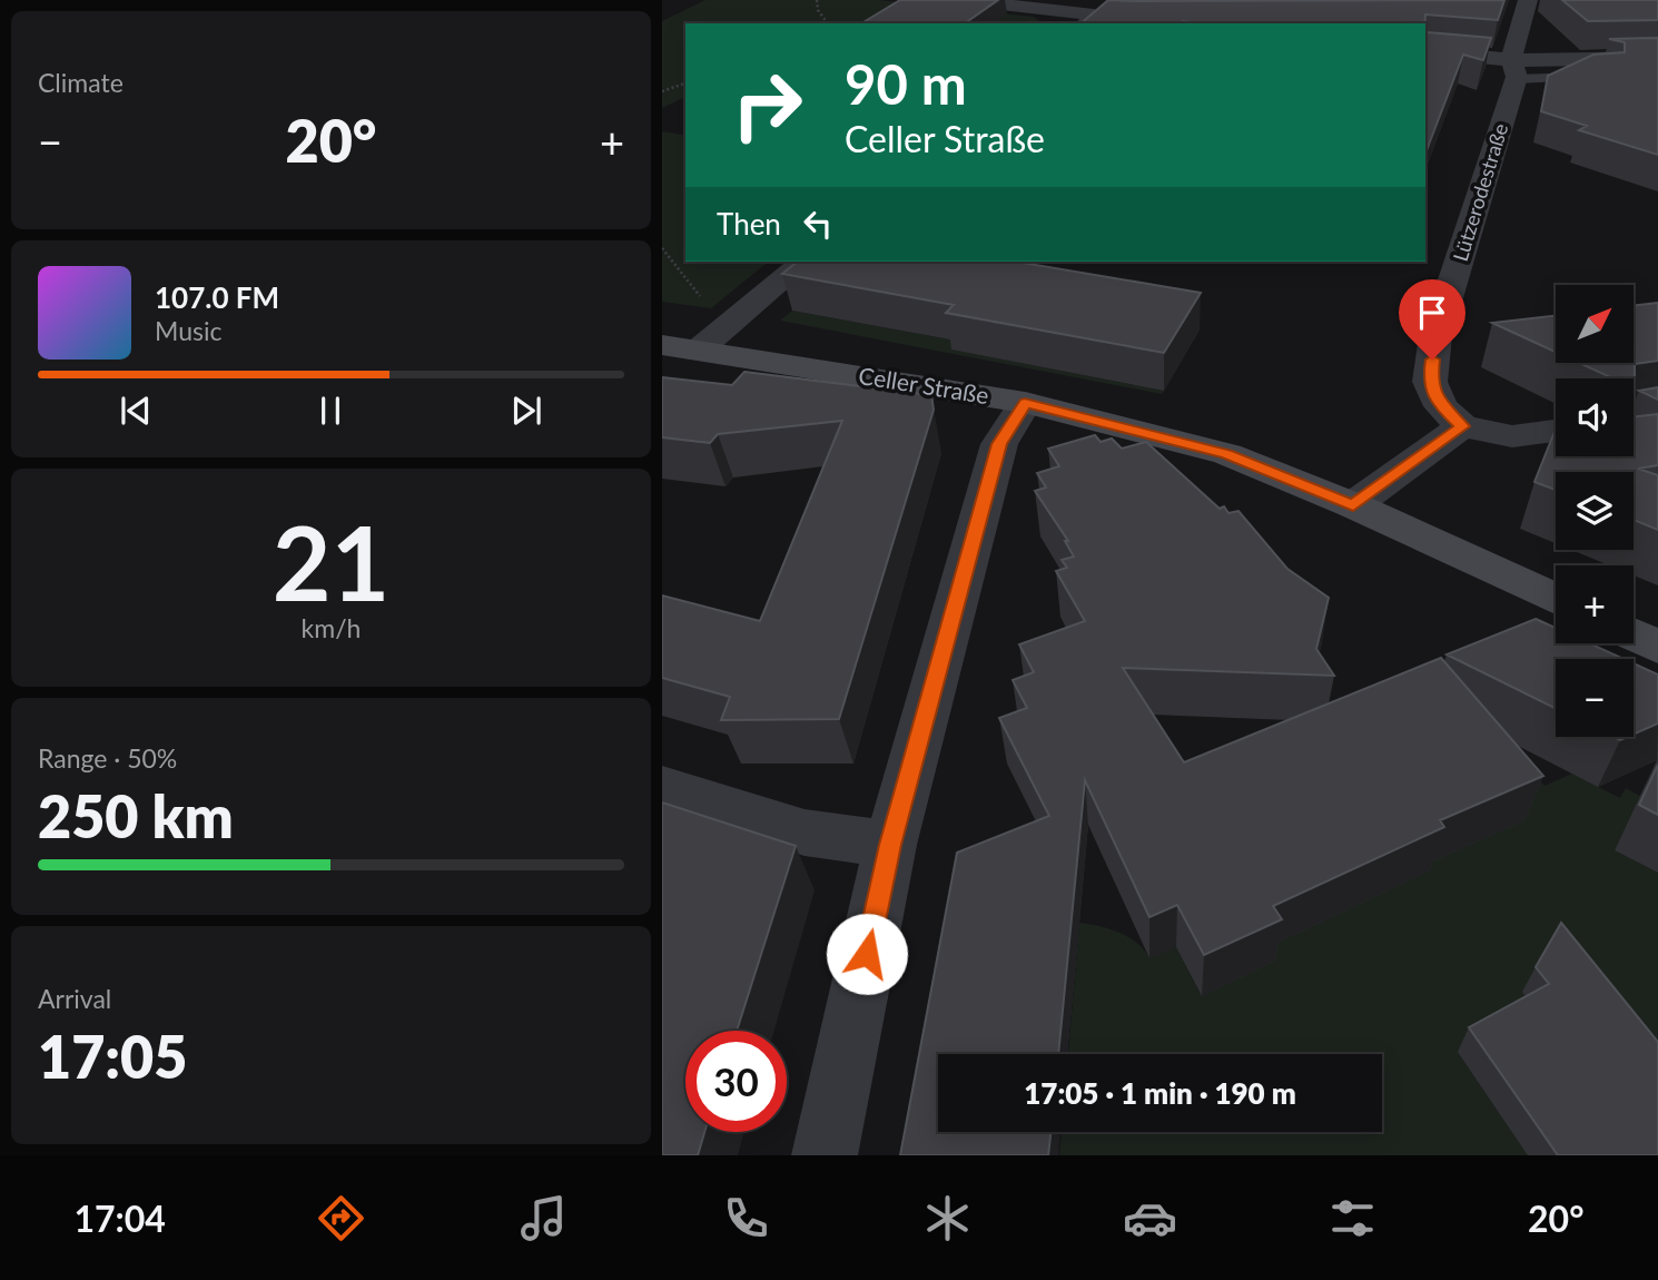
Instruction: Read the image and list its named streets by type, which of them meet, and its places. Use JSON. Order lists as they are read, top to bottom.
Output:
{
  "streets": {
    "street": ["Lützerodestraße", "Celler Straße"]
  },
  "north": "top right",
  "page": {
    "tile": [
      "Climate",
      ["21", "km/h"],
      ["Range · 50%", "250 km"],
      ["Arrival", "17:05"]
    ],
    "turn": ["90 m", "Celler Straße"],
    "heat": ["−", "20°", "+"],
    "then": "Then",
    "song": ["107.0 FM", "Music"],
    "map_buttons": ["+", "−"],
    "limit": "30",
    "trip": "17:05 · 1 min · 190 m",
    "tabs": ["17:04", "20°"]
  }
}
